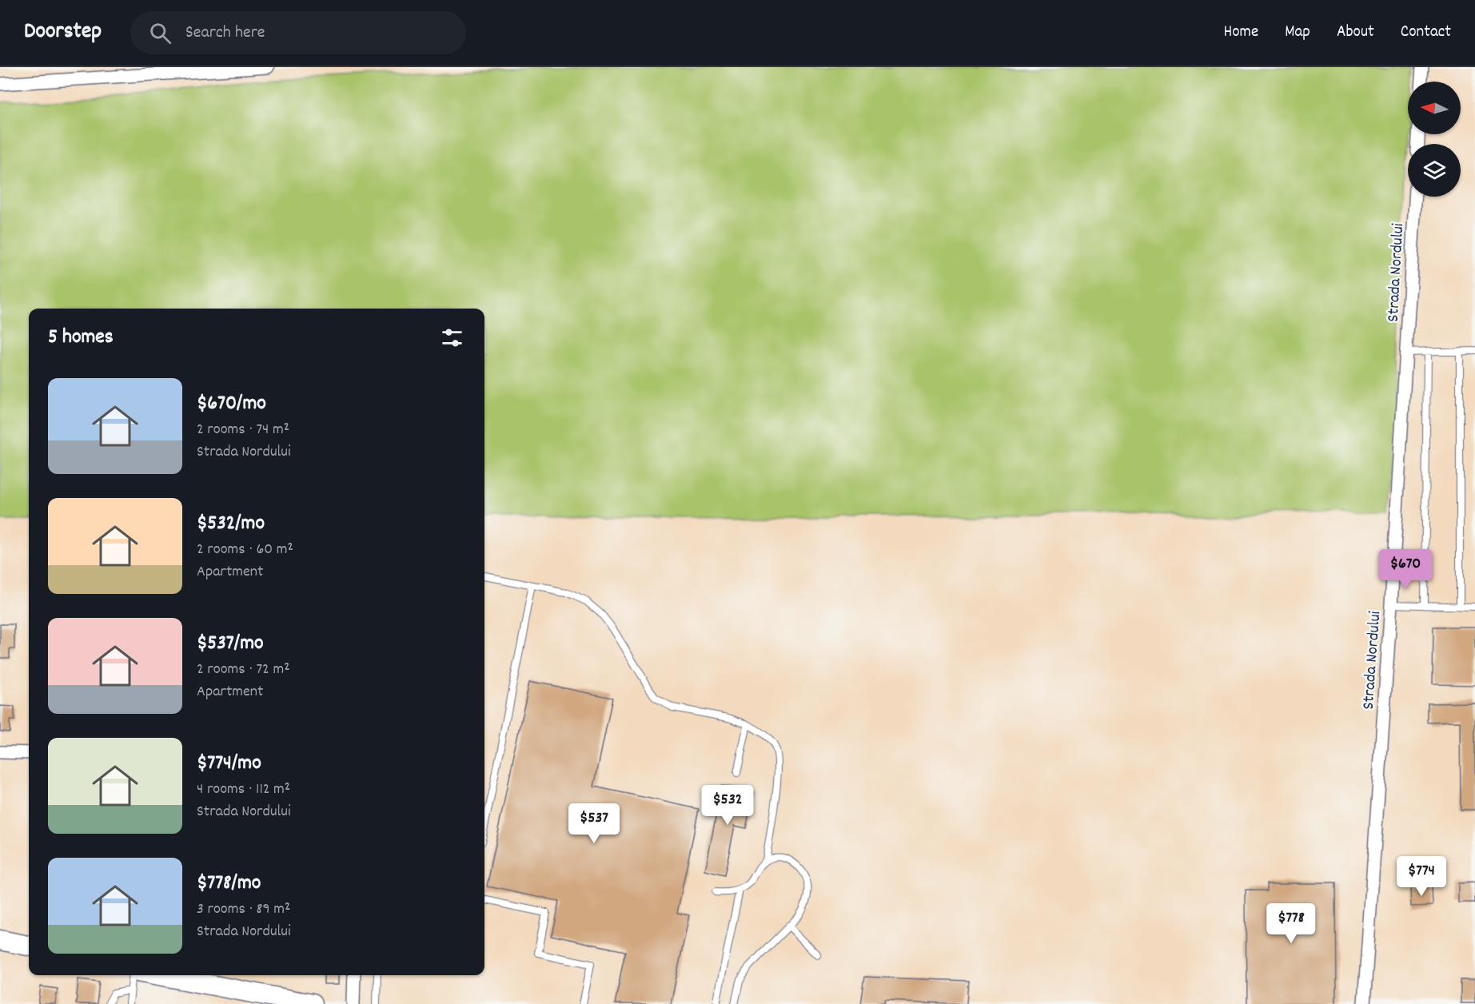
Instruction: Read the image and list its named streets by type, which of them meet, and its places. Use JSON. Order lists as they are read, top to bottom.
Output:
{
  "streets": {
    "street": ["Strada Nordului"]
  },
  "north": "left",
  "page": {
    "header": "Doorstep",
    "search": "Search here",
    "nav": [
      "Home",
      "Map",
      "About",
      "Contact"
    ],
    "heading": "5 homes",
    "list": [
      {
        "name": "$670/mo",
        "note": "2 rooms · 74 m² · Strada Nordului"
      },
      {
        "name": "$532/mo",
        "note": "2 rooms · 60 m² · Apartment"
      },
      {
        "name": "$537/mo",
        "note": "2 rooms · 72 m² · Apartment"
      },
      {
        "name": "$774/mo",
        "note": "4 rooms · 112 m² · Strada Nordului"
      },
      {
        "name": "$778/mo",
        "note": "3 rooms · 89 m² · Strada Nordului"
      }
    ],
    "price": [
      "$670",
      "$532",
      "$537",
      "$774",
      "$778"
    ]
  }
}
